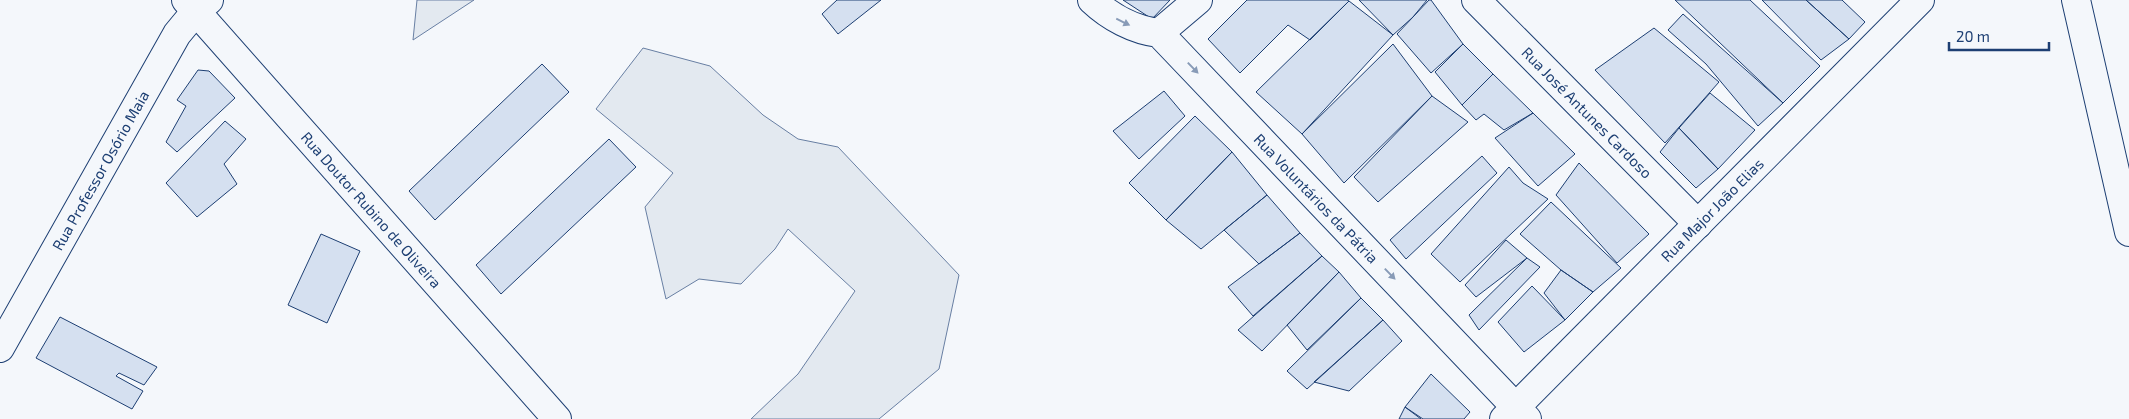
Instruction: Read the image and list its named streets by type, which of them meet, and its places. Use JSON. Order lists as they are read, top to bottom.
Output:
{
  "streets": {
    "street": [
      "Rua José Antunes Cardoso",
      "Rua Professor Osório Maia",
      "Rua Voluntários da Pátria",
      "Rua Doutor Rubino de Oliveira",
      "Rua Major João Elias"
    ]
  },
  "crossings": [
    ["Rua José Antunes Cardoso", "Rua Major João Elias"],
    ["Rua Professor Osório Maia", "Rua Doutor Rubino de Oliveira"],
    ["Rua Voluntários da Pátria", "Rua Major João Elias"]
  ],
  "one_way": ["Rua Voluntários da Pátria"],
  "scale_bar": "20 m"
}
